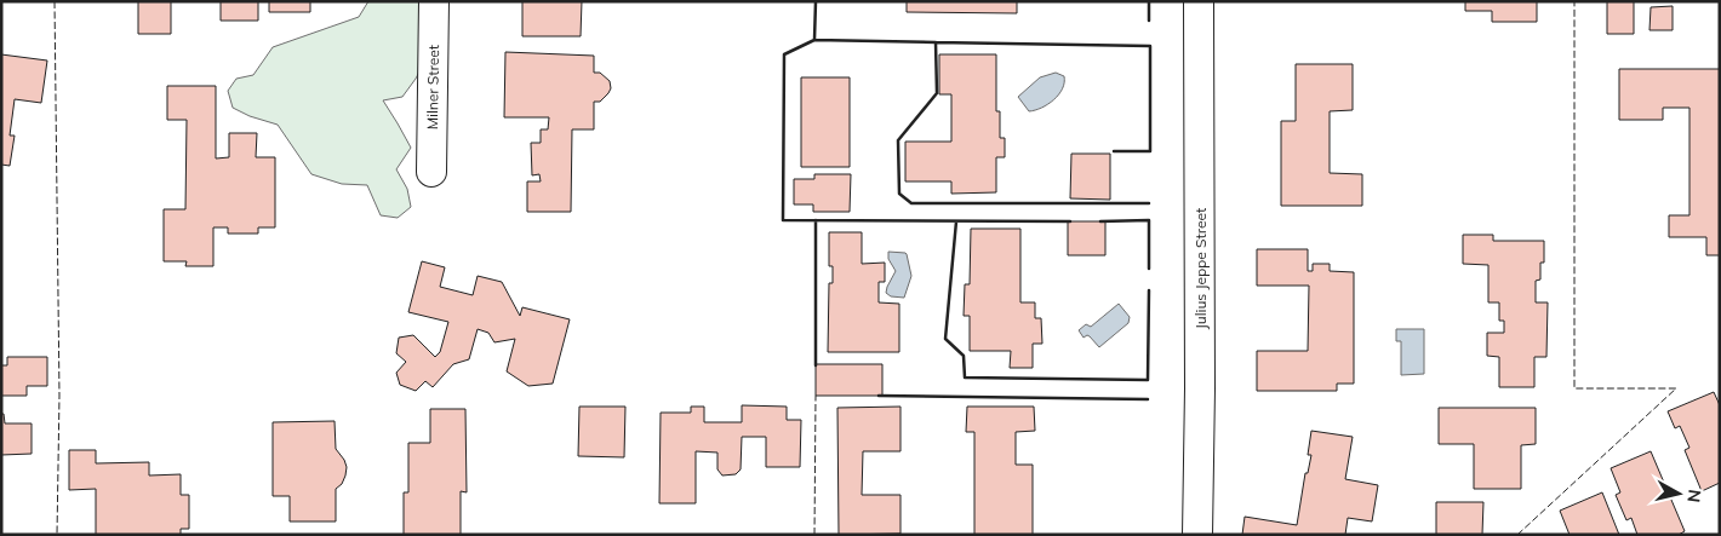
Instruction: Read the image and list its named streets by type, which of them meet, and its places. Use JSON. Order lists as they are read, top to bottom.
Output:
{
  "streets": {
    "street": ["Milner Street", "Julius Jeppe Street"]
  },
  "north": "right"
}
